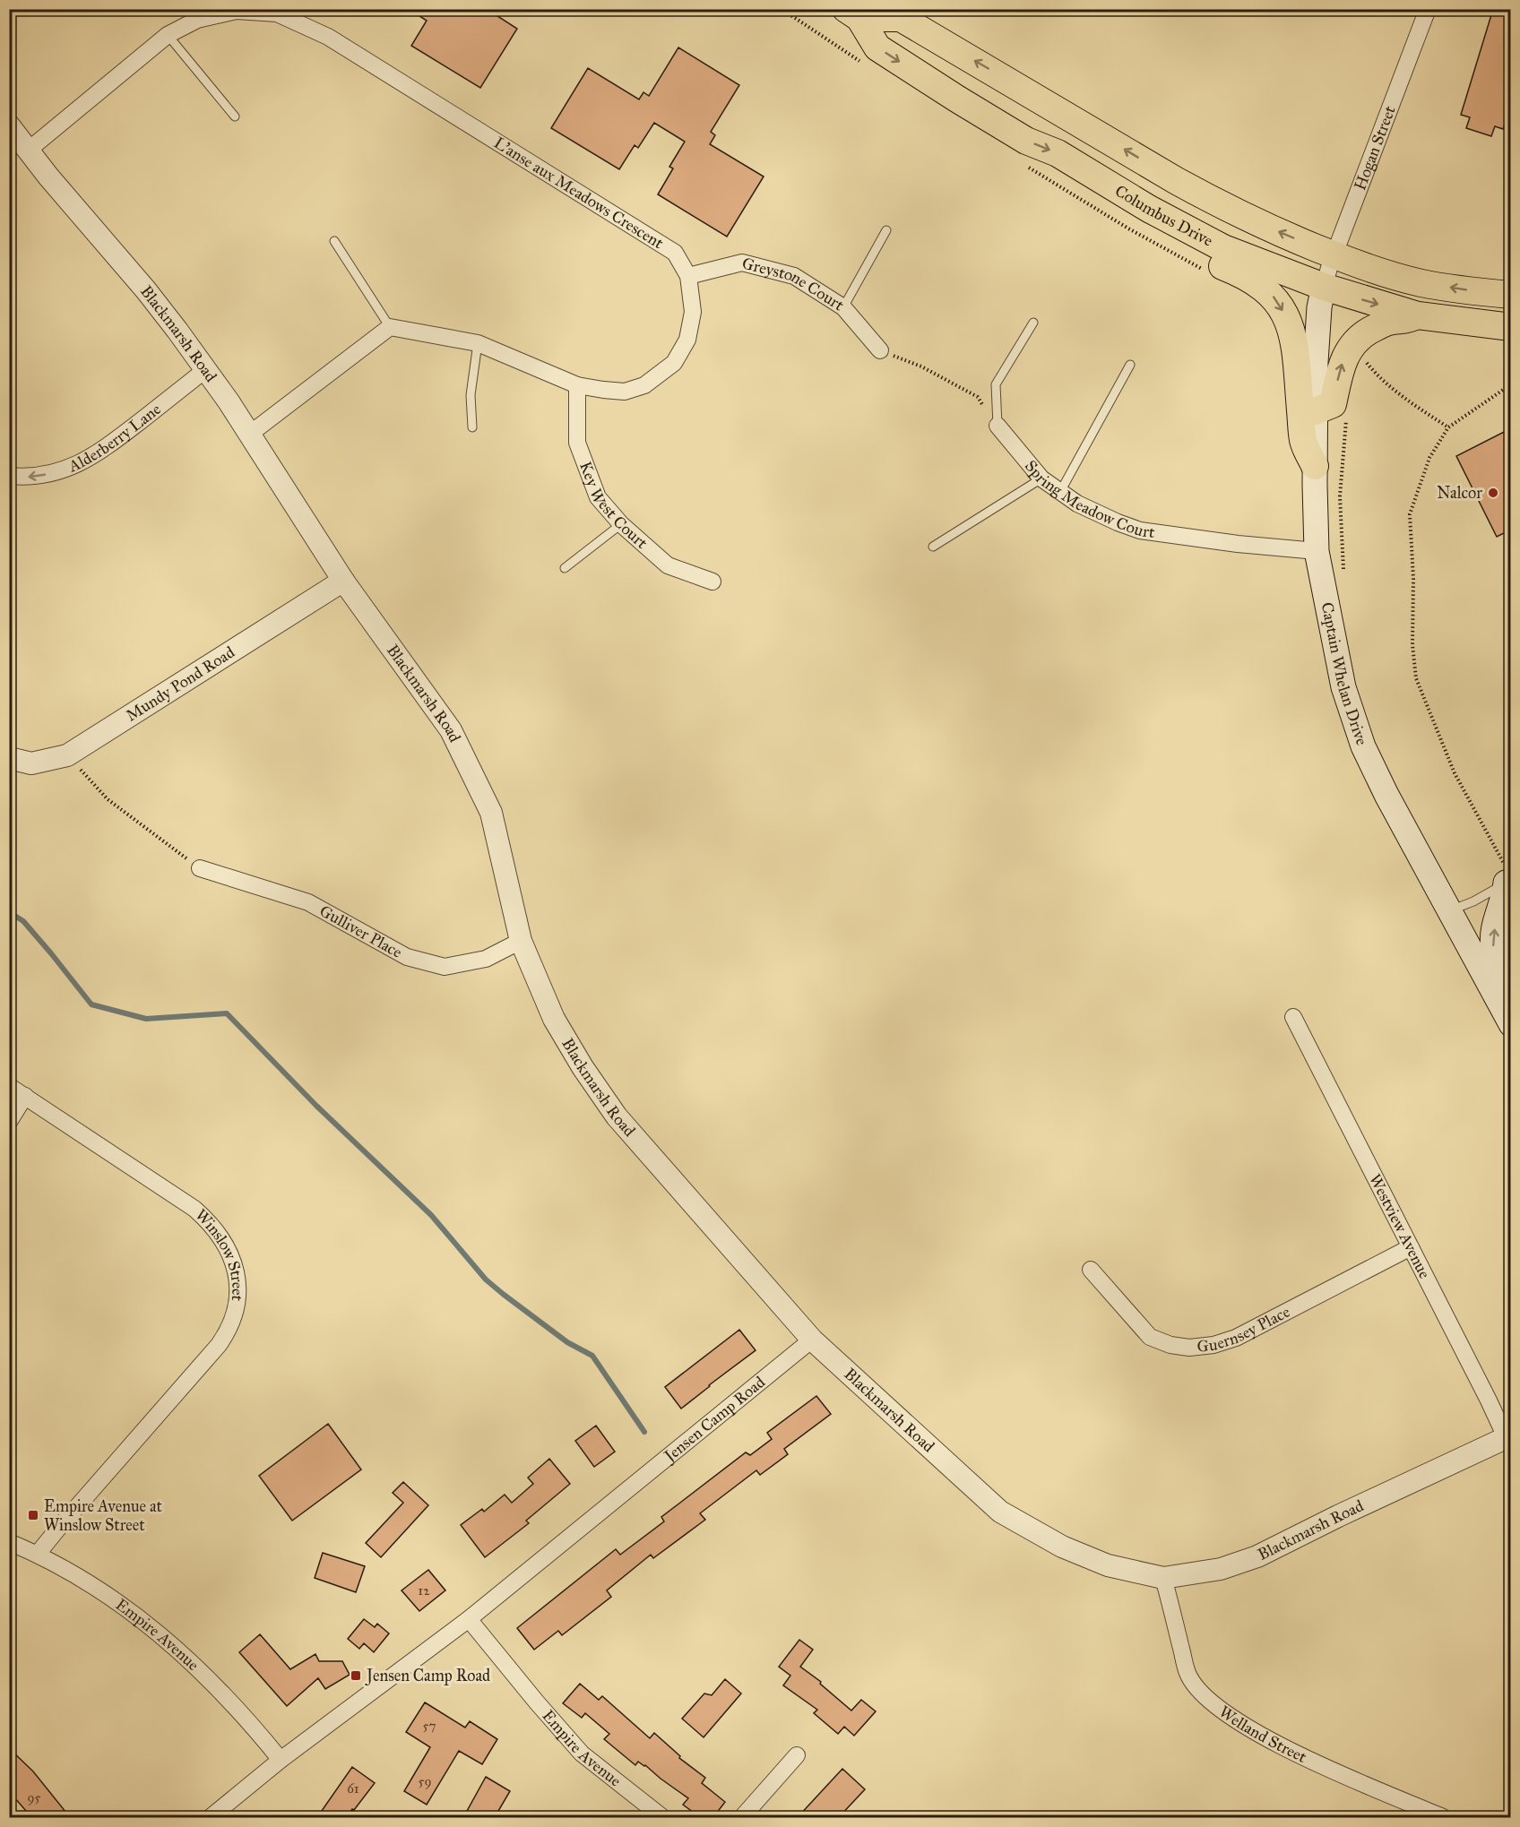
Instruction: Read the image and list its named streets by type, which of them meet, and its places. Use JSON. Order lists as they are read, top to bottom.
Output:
{
  "streets": {
    "main road": ["Columbus Drive", "Captain Whelan Drive"],
    "street": [
      "Hogan Street",
      "L'anse aux Meadows Crescent",
      "Greystone Court",
      "Blackmarsh Road",
      "Alderberry Lane",
      "Spring Meadow Court",
      "Key West Court",
      "Mundy Pond Road",
      "Gulliver Place",
      "Westview Avenue",
      "Winslow Street",
      "Guernsey Place",
      "Jensen Camp Road",
      "Empire Avenue",
      "Welland Street"
    ]
  },
  "crossings": [
    ["Hogan Street", "Columbus Drive"],
    ["Hogan Street", "Captain Whelan Drive"],
    ["L'anse aux Meadows Crescent", "Greystone Court"],
    ["L'anse aux Meadows Crescent", "Blackmarsh Road"],
    ["L'anse aux Meadows Crescent", "Key West Court"],
    ["Columbus Drive", "Captain Whelan Drive"],
    ["Blackmarsh Road", "Alderberry Lane"],
    ["Blackmarsh Road", "Mundy Pond Road"],
    ["Blackmarsh Road", "Gulliver Place"],
    ["Blackmarsh Road", "Westview Avenue"],
    ["Blackmarsh Road", "Jensen Camp Road"],
    ["Blackmarsh Road", "Welland Street"],
    ["Spring Meadow Court", "Captain Whelan Drive"],
    ["Westview Avenue", "Guernsey Place"],
    ["Winslow Street", "Empire Avenue"],
    ["Jensen Camp Road", "Empire Avenue"]
  ],
  "one_way": ["Alderberry Lane"],
  "places": {
    "other": ["Nalcor"],
    "transit": ["Empire Avenue at Winslow Street", "Jensen Camp Road"]
  },
  "house_numbers": [
    "12",
    "57",
    "59",
    "61",
    "95"
  ]
}
